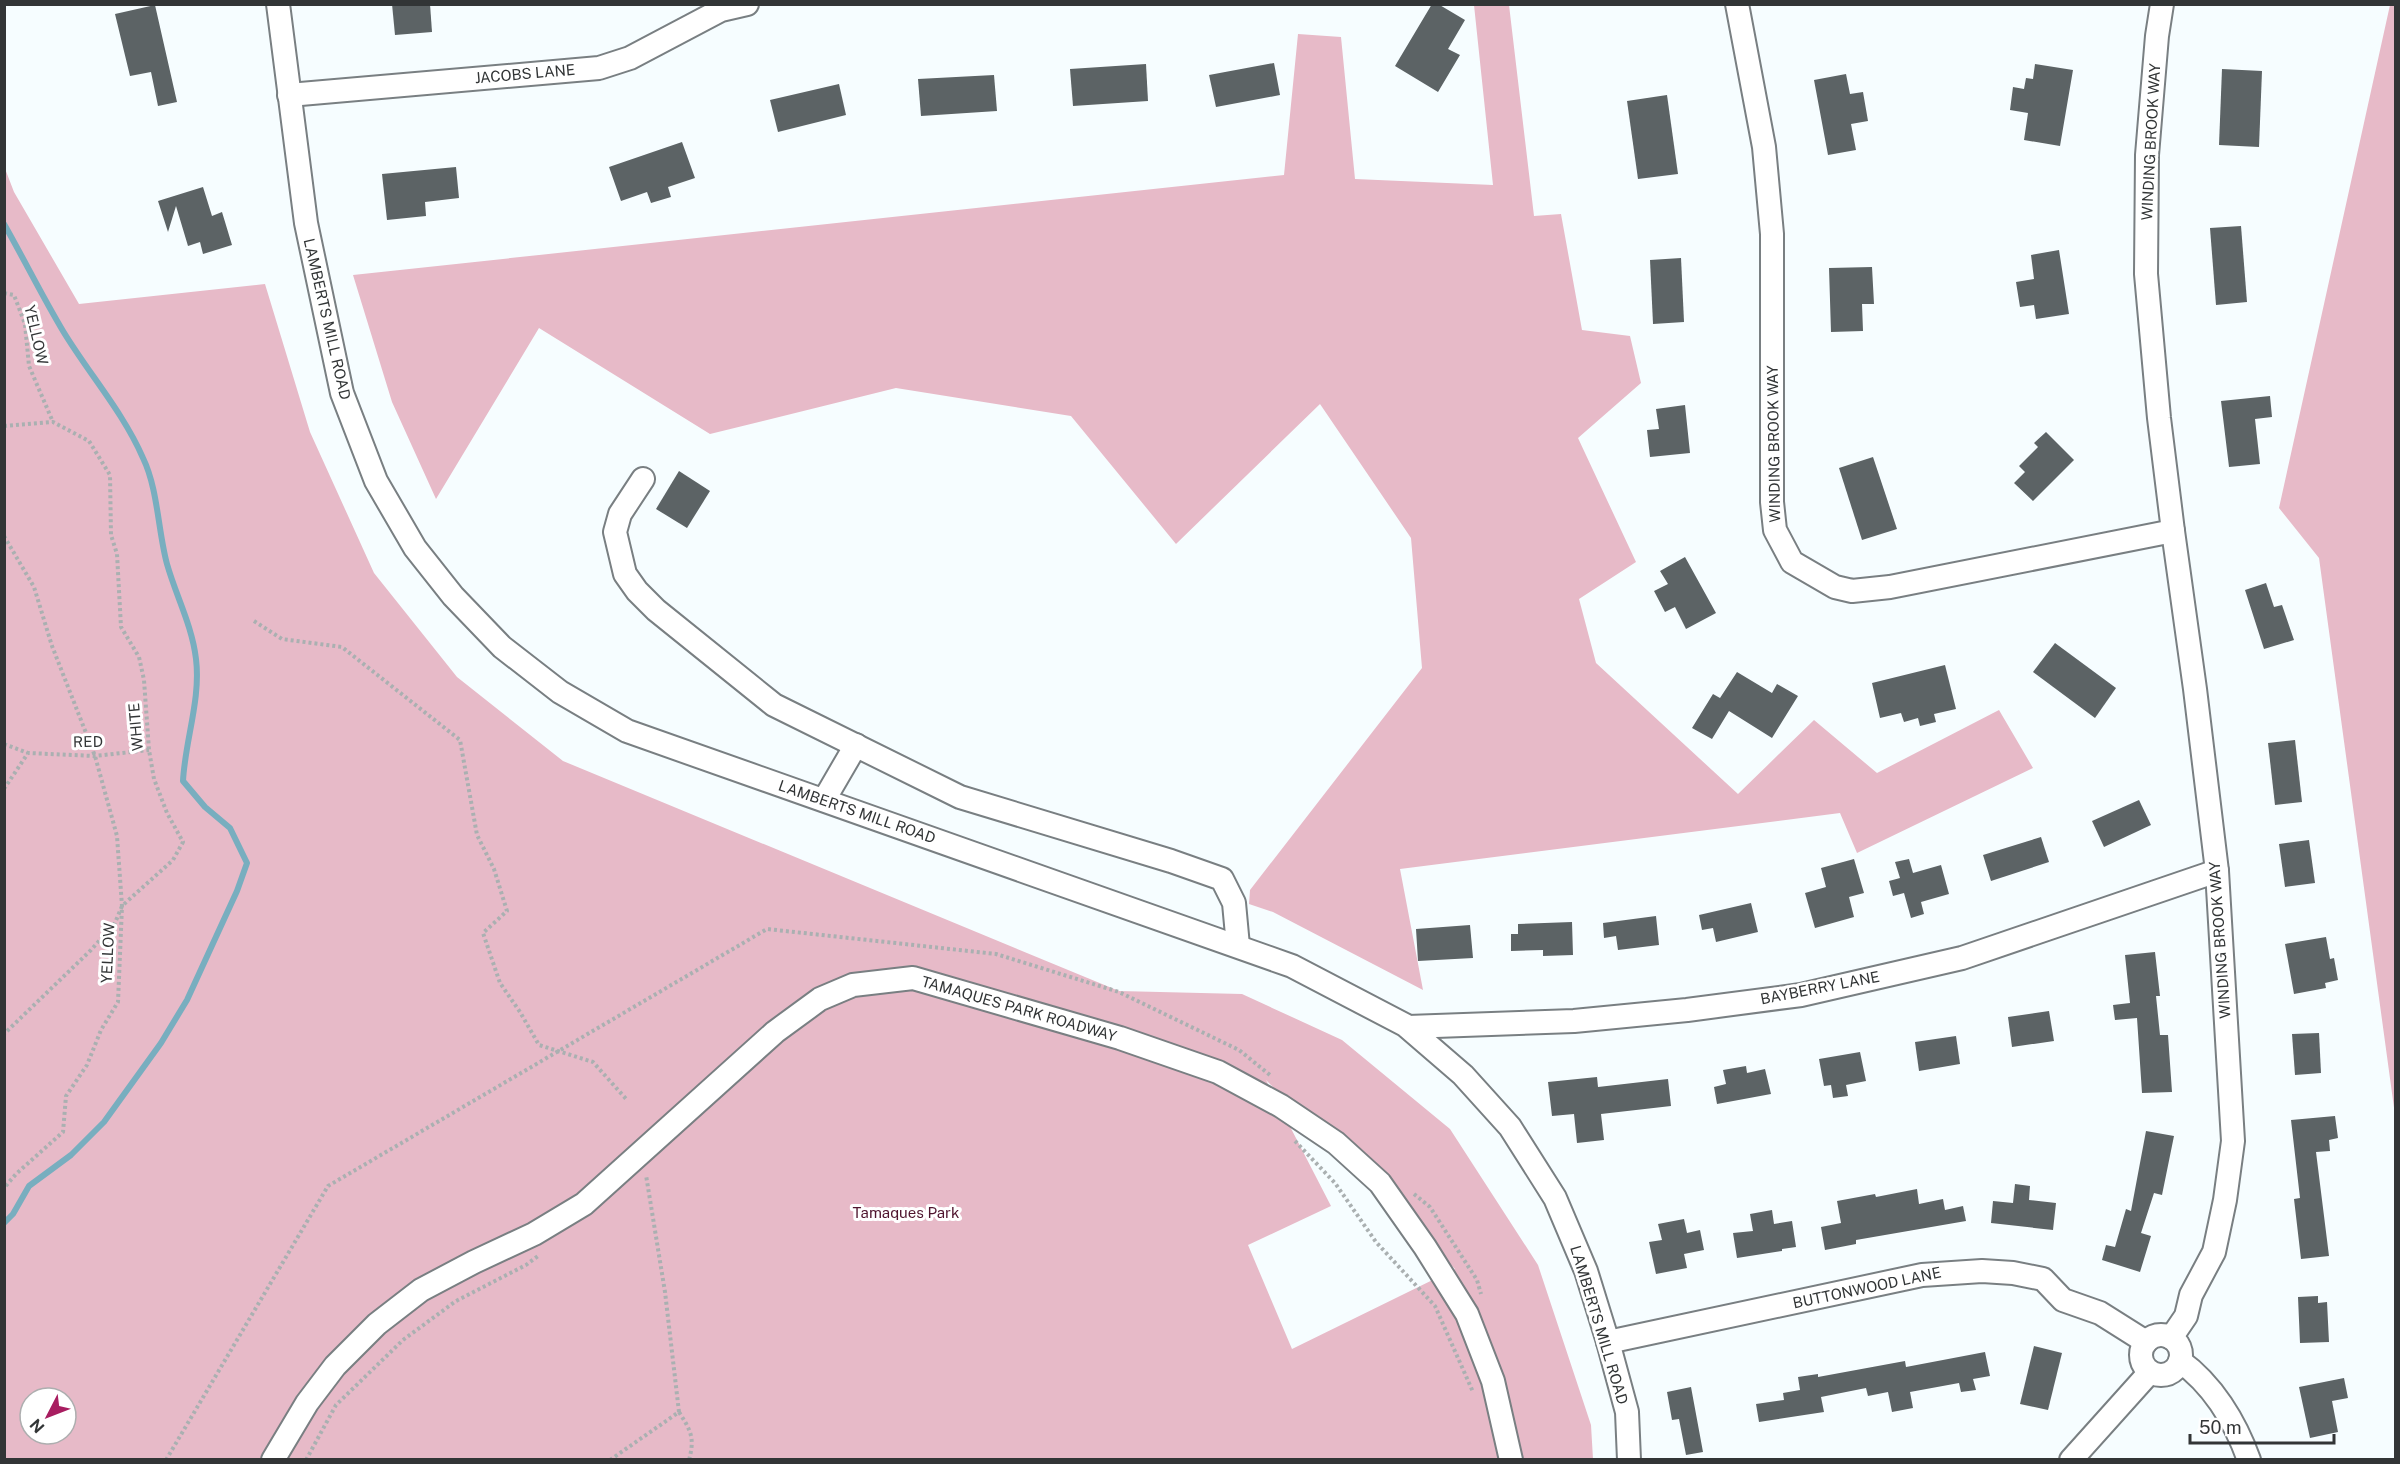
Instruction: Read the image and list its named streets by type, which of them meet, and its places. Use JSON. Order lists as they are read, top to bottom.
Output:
{
  "streets": {
    "street": [
      "JACOBS LANE",
      "WINDING BROOK WAY",
      "LAMBERTS MILL ROAD",
      "BAYBERRY LANE",
      "TAMAQUES PARK ROADWAY",
      "BUTTONWOOD LANE"
    ],
    "path": ["YELLOW", "WHITE", "RED"]
  },
  "crossings": [
    ["JACOBS LANE", "LAMBERTS MILL ROAD"],
    ["WINDING BROOK WAY", "BAYBERRY LANE"],
    ["WINDING BROOK WAY", "BUTTONWOOD LANE"],
    ["LAMBERTS MILL ROAD", "BAYBERRY LANE"],
    ["LAMBERTS MILL ROAD", "BUTTONWOOD LANE"],
    ["YELLOW", "WHITE"],
    ["YELLOW", "RED"],
    ["WHITE", "RED"]
  ],
  "parks": ["Tamaques Park"],
  "scale_bar": "50 m",
  "north": "bottom left"
}
